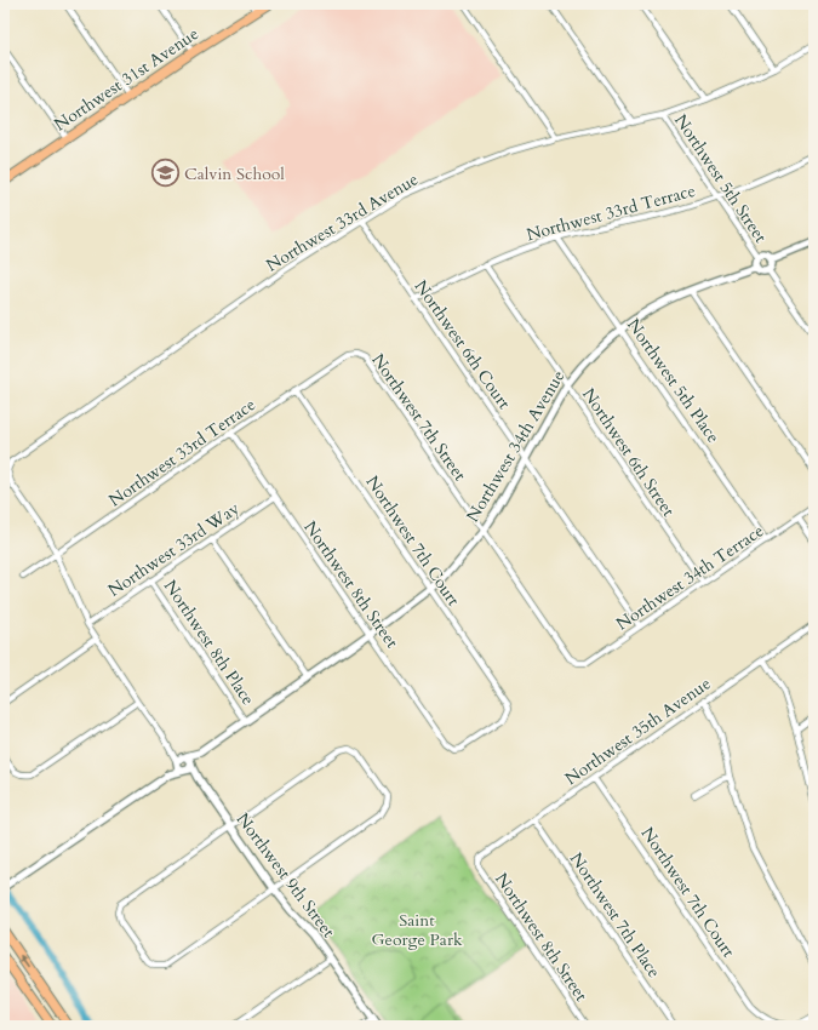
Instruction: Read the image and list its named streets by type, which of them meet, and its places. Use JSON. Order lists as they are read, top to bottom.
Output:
{
  "streets": {
    "main road": ["Northwest 31st Avenue"],
    "street": [
      "Northwest 5th Street",
      "Northwest 33rd Terrace",
      "Northwest 33rd Avenue",
      "Northwest 6th Court",
      "Northwest 5th Place",
      "Northwest 7th Street",
      "Northwest 34th Avenue",
      "Northwest 6th Street",
      "Northwest 7th Court",
      "Northwest 33rd Way",
      "Northwest 34th Terrace",
      "Northwest 8th Street",
      "Northwest 8th Place",
      "Northwest 35th Avenue",
      "Northwest 9th Street",
      "Northwest 7th Place"
    ]
  },
  "crossings": [
    ["Northwest 5th Street", "Northwest 33rd Terrace"],
    ["Northwest 5th Street", "Northwest 33rd Avenue"],
    ["Northwest 5th Street", "Northwest 34th Avenue"],
    ["Northwest 33rd Terrace", "Northwest 33rd Avenue"],
    ["Northwest 33rd Terrace", "Northwest 6th Court"],
    ["Northwest 33rd Terrace", "Northwest 5th Place"],
    ["Northwest 33rd Terrace", "Northwest 7th Street"],
    ["Northwest 33rd Terrace", "Northwest 6th Street"],
    ["Northwest 33rd Terrace", "Northwest 7th Court"],
    ["Northwest 33rd Terrace", "Northwest 8th Street"],
    ["Northwest 33rd Avenue", "Northwest 6th Court"],
    ["Northwest 6th Court", "Northwest 34th Avenue"],
    ["Northwest 6th Court", "Northwest 34th Terrace"],
    ["Northwest 5th Place", "Northwest 34th Avenue"],
    ["Northwest 5th Place", "Northwest 34th Terrace"],
    ["Northwest 7th Street", "Northwest 34th Avenue"],
    ["Northwest 7th Street", "Northwest 34th Terrace"],
    ["Northwest 34th Avenue", "Northwest 6th Street"],
    ["Northwest 34th Avenue", "Northwest 7th Court"],
    ["Northwest 34th Avenue", "Northwest 8th Street"],
    ["Northwest 34th Avenue", "Northwest 8th Place"],
    ["Northwest 34th Avenue", "Northwest 9th Street"],
    ["Northwest 6th Street", "Northwest 34th Terrace"],
    ["Northwest 7th Court", "Northwest 8th Street"],
    ["Northwest 7th Court", "Northwest 35th Avenue"],
    ["Northwest 33rd Way", "Northwest 8th Street"],
    ["Northwest 33rd Way", "Northwest 8th Place"],
    ["Northwest 8th Street", "Northwest 35th Avenue"],
    ["Northwest 35th Avenue", "Northwest 7th Place"]
  ],
  "parks": ["Saint George Park"],
  "places": {
    "school or university": ["Calvin School"]
  }
}
